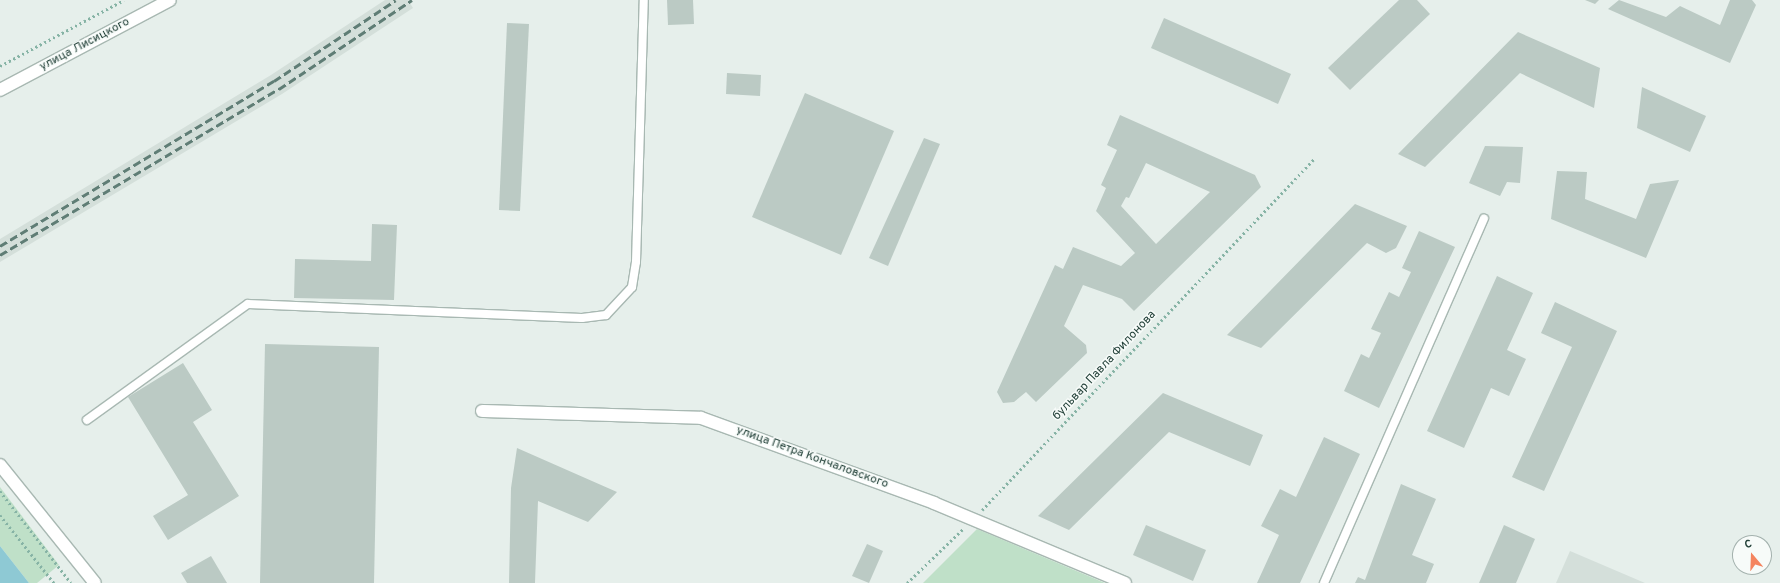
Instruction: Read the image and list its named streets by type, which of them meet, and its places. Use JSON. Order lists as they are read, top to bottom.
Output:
{
  "streets": {
    "street": ["улица Лисицкого", "улица Петра Кончаловского"],
    "path": ["бульвар Павла Филонова"]
  },
  "crossings": [
    ["бульвар Павла Филонова", "улица Петра Кончаловского"]
  ],
  "north": "top"
}
